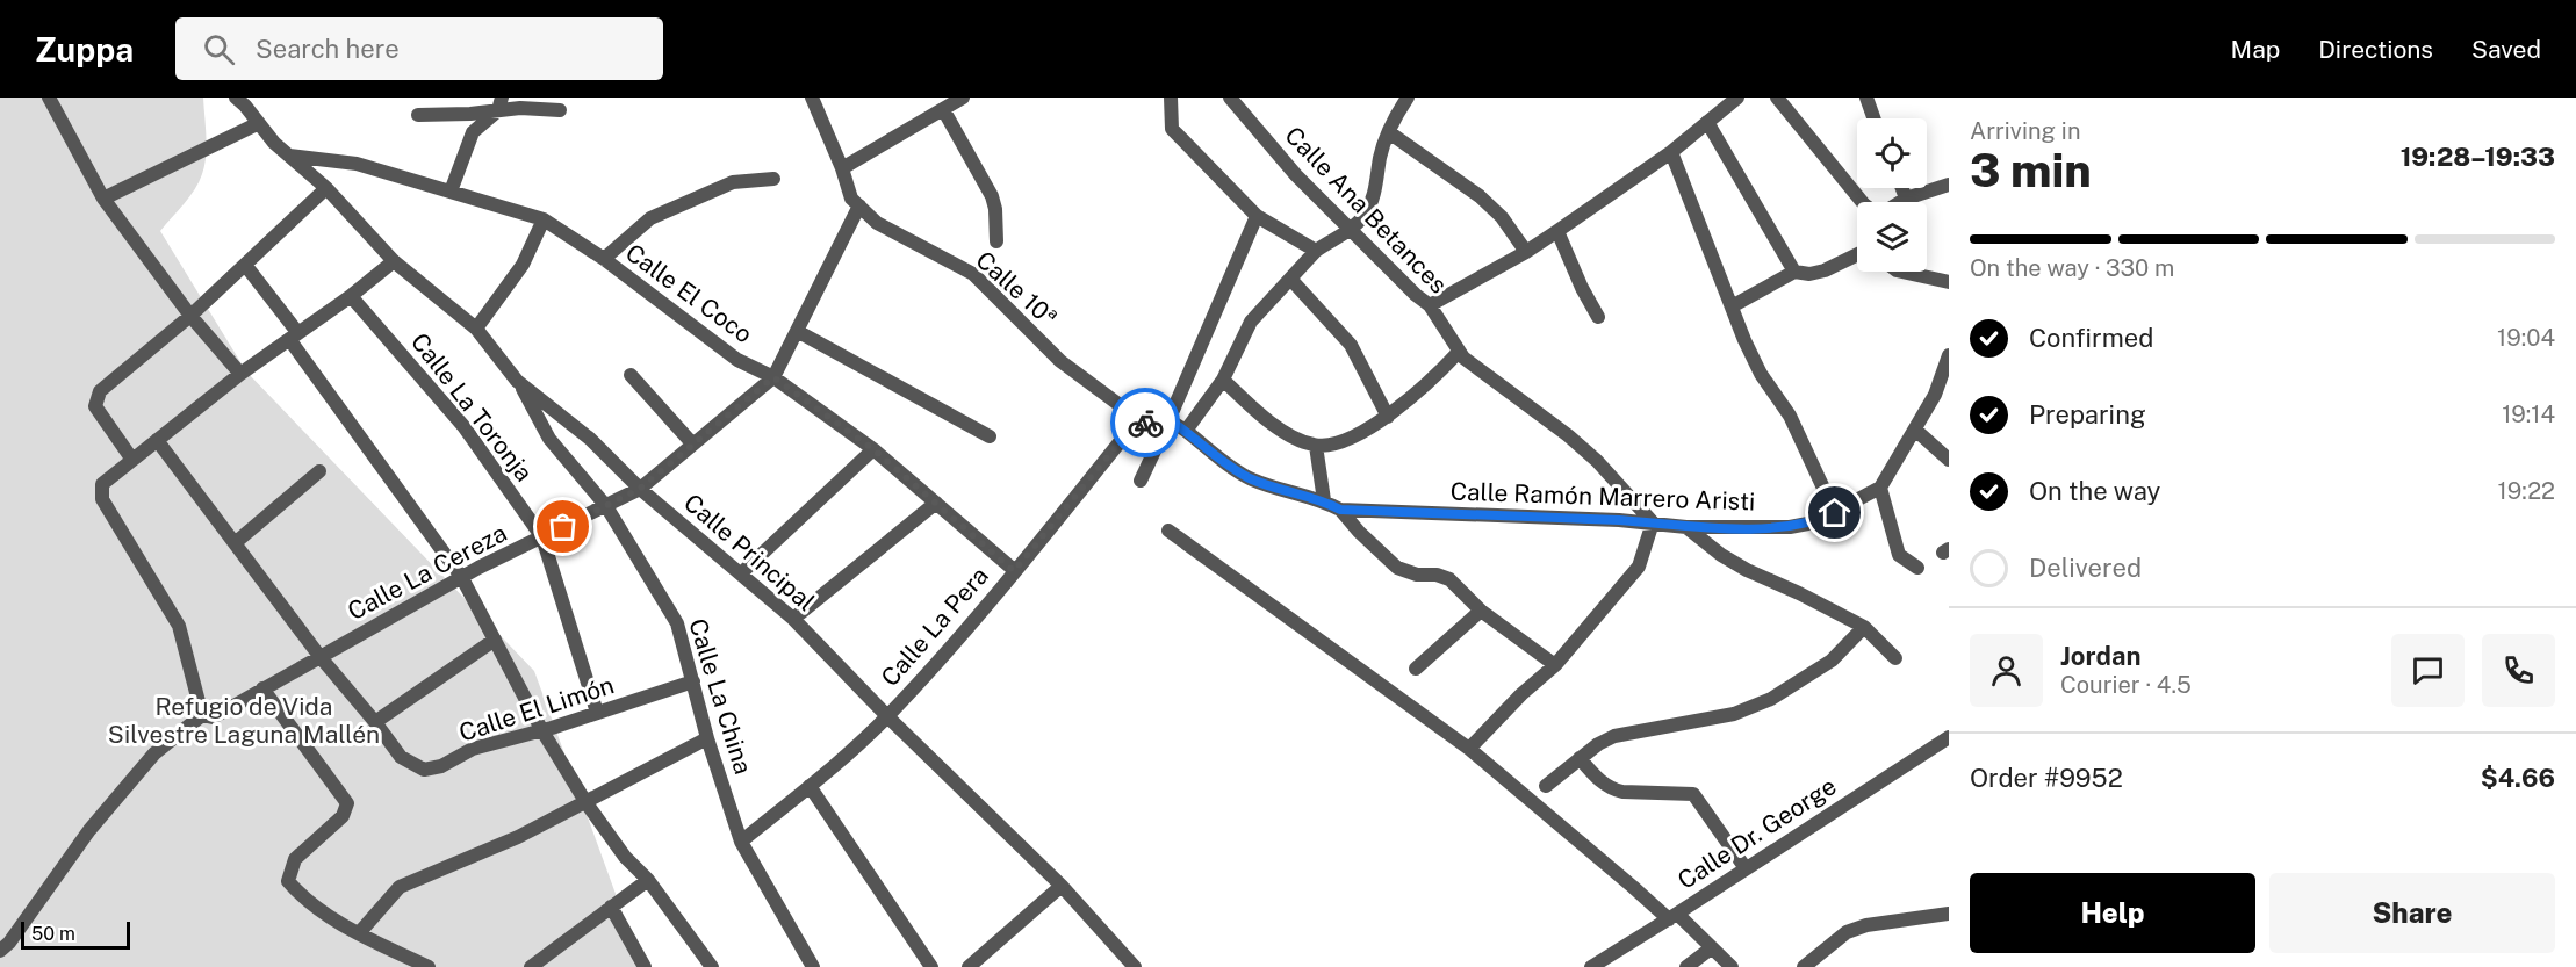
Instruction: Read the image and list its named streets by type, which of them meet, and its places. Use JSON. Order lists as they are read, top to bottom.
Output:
{
  "streets": {
    "street": [
      "Calle Ana Betances",
      "Calle 10ª",
      "Calle El Coco",
      "Calle La Toronja",
      "Calle Ramón Marrero Aristi",
      "Calle Principal",
      "Calle La Cereza",
      "Calle La Pera",
      "Calle La China",
      "Calle El Limón",
      "Calle Dr. George"
    ]
  },
  "crossings": [
    ["Calle Ana Betances", "Calle Ramón Marrero Aristi"],
    ["Calle 10ª", "Calle Ramón Marrero Aristi"],
    ["Calle 10ª", "Calle La Cereza"],
    ["Calle 10ª", "Calle La Pera"],
    ["Calle El Coco", "Calle Principal"],
    ["Calle El Coco", "Calle La Cereza"],
    ["Calle El Coco", "Calle La Pera"],
    ["Calle La Toronja", "Calle La Cereza"],
    ["Calle La Toronja", "Calle El Limón"],
    ["Calle Principal", "Calle La Cereza"],
    ["Calle Principal", "Calle La Pera"],
    ["Calle Principal", "Calle La China"],
    ["Calle La Cereza", "Calle La China"],
    ["Calle La Cereza", "Calle El Limón"],
    ["Calle La Pera", "Calle La China"],
    ["Calle La China", "Calle El Limón"]
  ],
  "parks": ["Refugio de Vida Silvestre Laguna Mallén"],
  "scale_bar": "50 m",
  "page": {
    "header": "Zuppa",
    "search": "Search here",
    "nav": ["Map", "Directions", "Saved"],
    "heading": ["3 min", "Arriving in", "19:28–19:33"],
    "panel": [
      "Jordan",
      "Courier · 4.5",
      "Order #9952",
      "$4.66"
    ],
    "bar": "On the way · 330 m",
    "list": [
      ["Confirmed", "19:04"],
      ["Preparing", "19:14"],
      ["On the way", "19:22"],
      "Delivered"
    ],
    "buttons": ["Help", "Share"],
    "scale": "50 m"
  }
}
